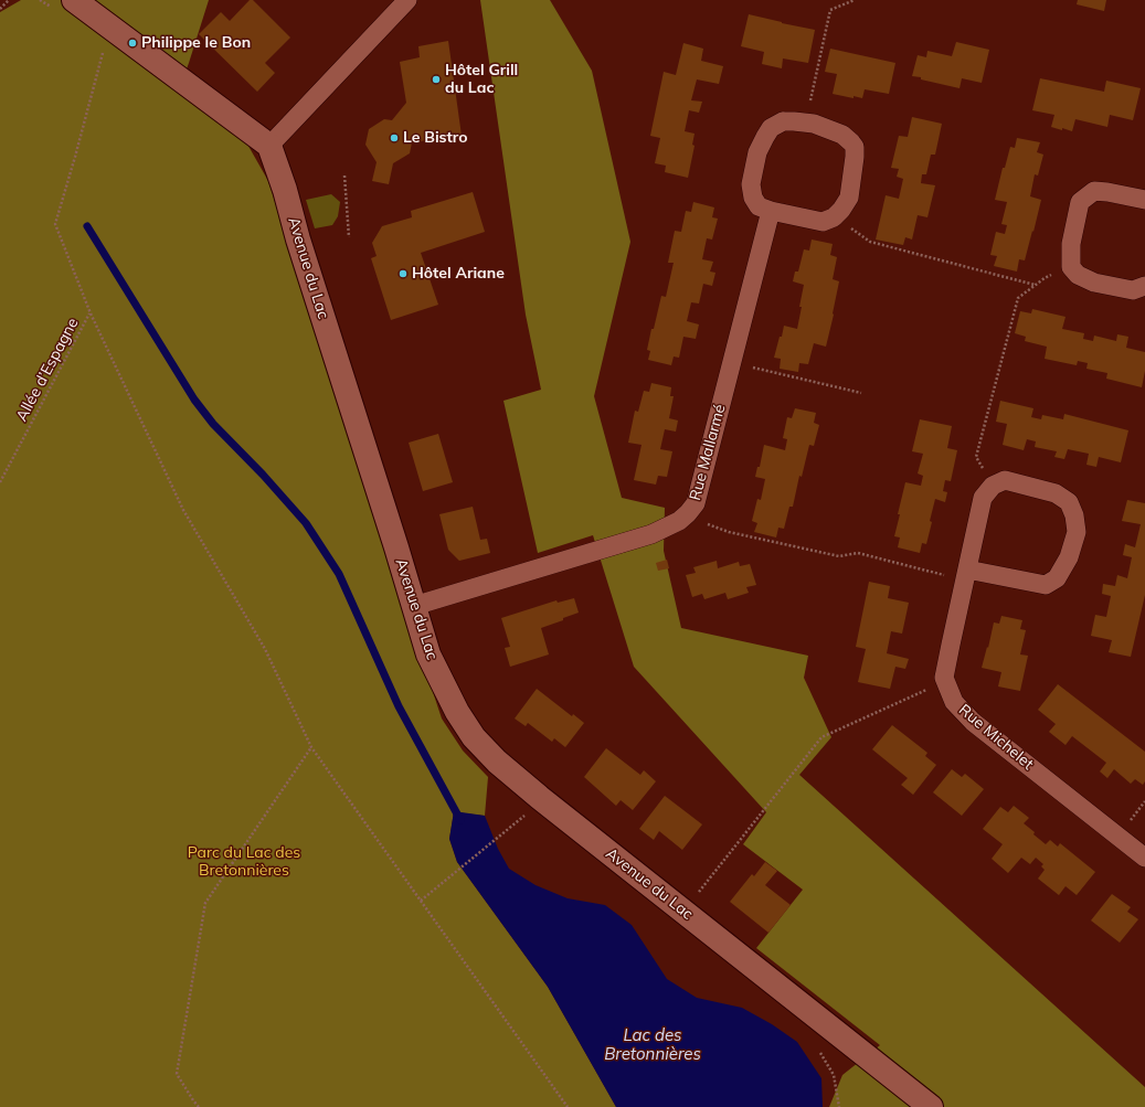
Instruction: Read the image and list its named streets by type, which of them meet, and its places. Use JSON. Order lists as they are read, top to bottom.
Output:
{
  "streets": {
    "street": ["Avenue du Lac", "Rue Mallarmé", "Rue Michelet"],
    "path": ["Allée d’Espagne"]
  },
  "crossings": [
    ["Avenue du Lac", "Rue Mallarmé"]
  ],
  "water": ["Lac des Bretonnières"],
  "parks": ["Parc du Lac des Bretonnières"],
  "places": [
    "Philippe le Bon",
    "Hôtel Grill du Lac",
    "Le Bistro",
    "Hôtel Ariane"
  ]
}
